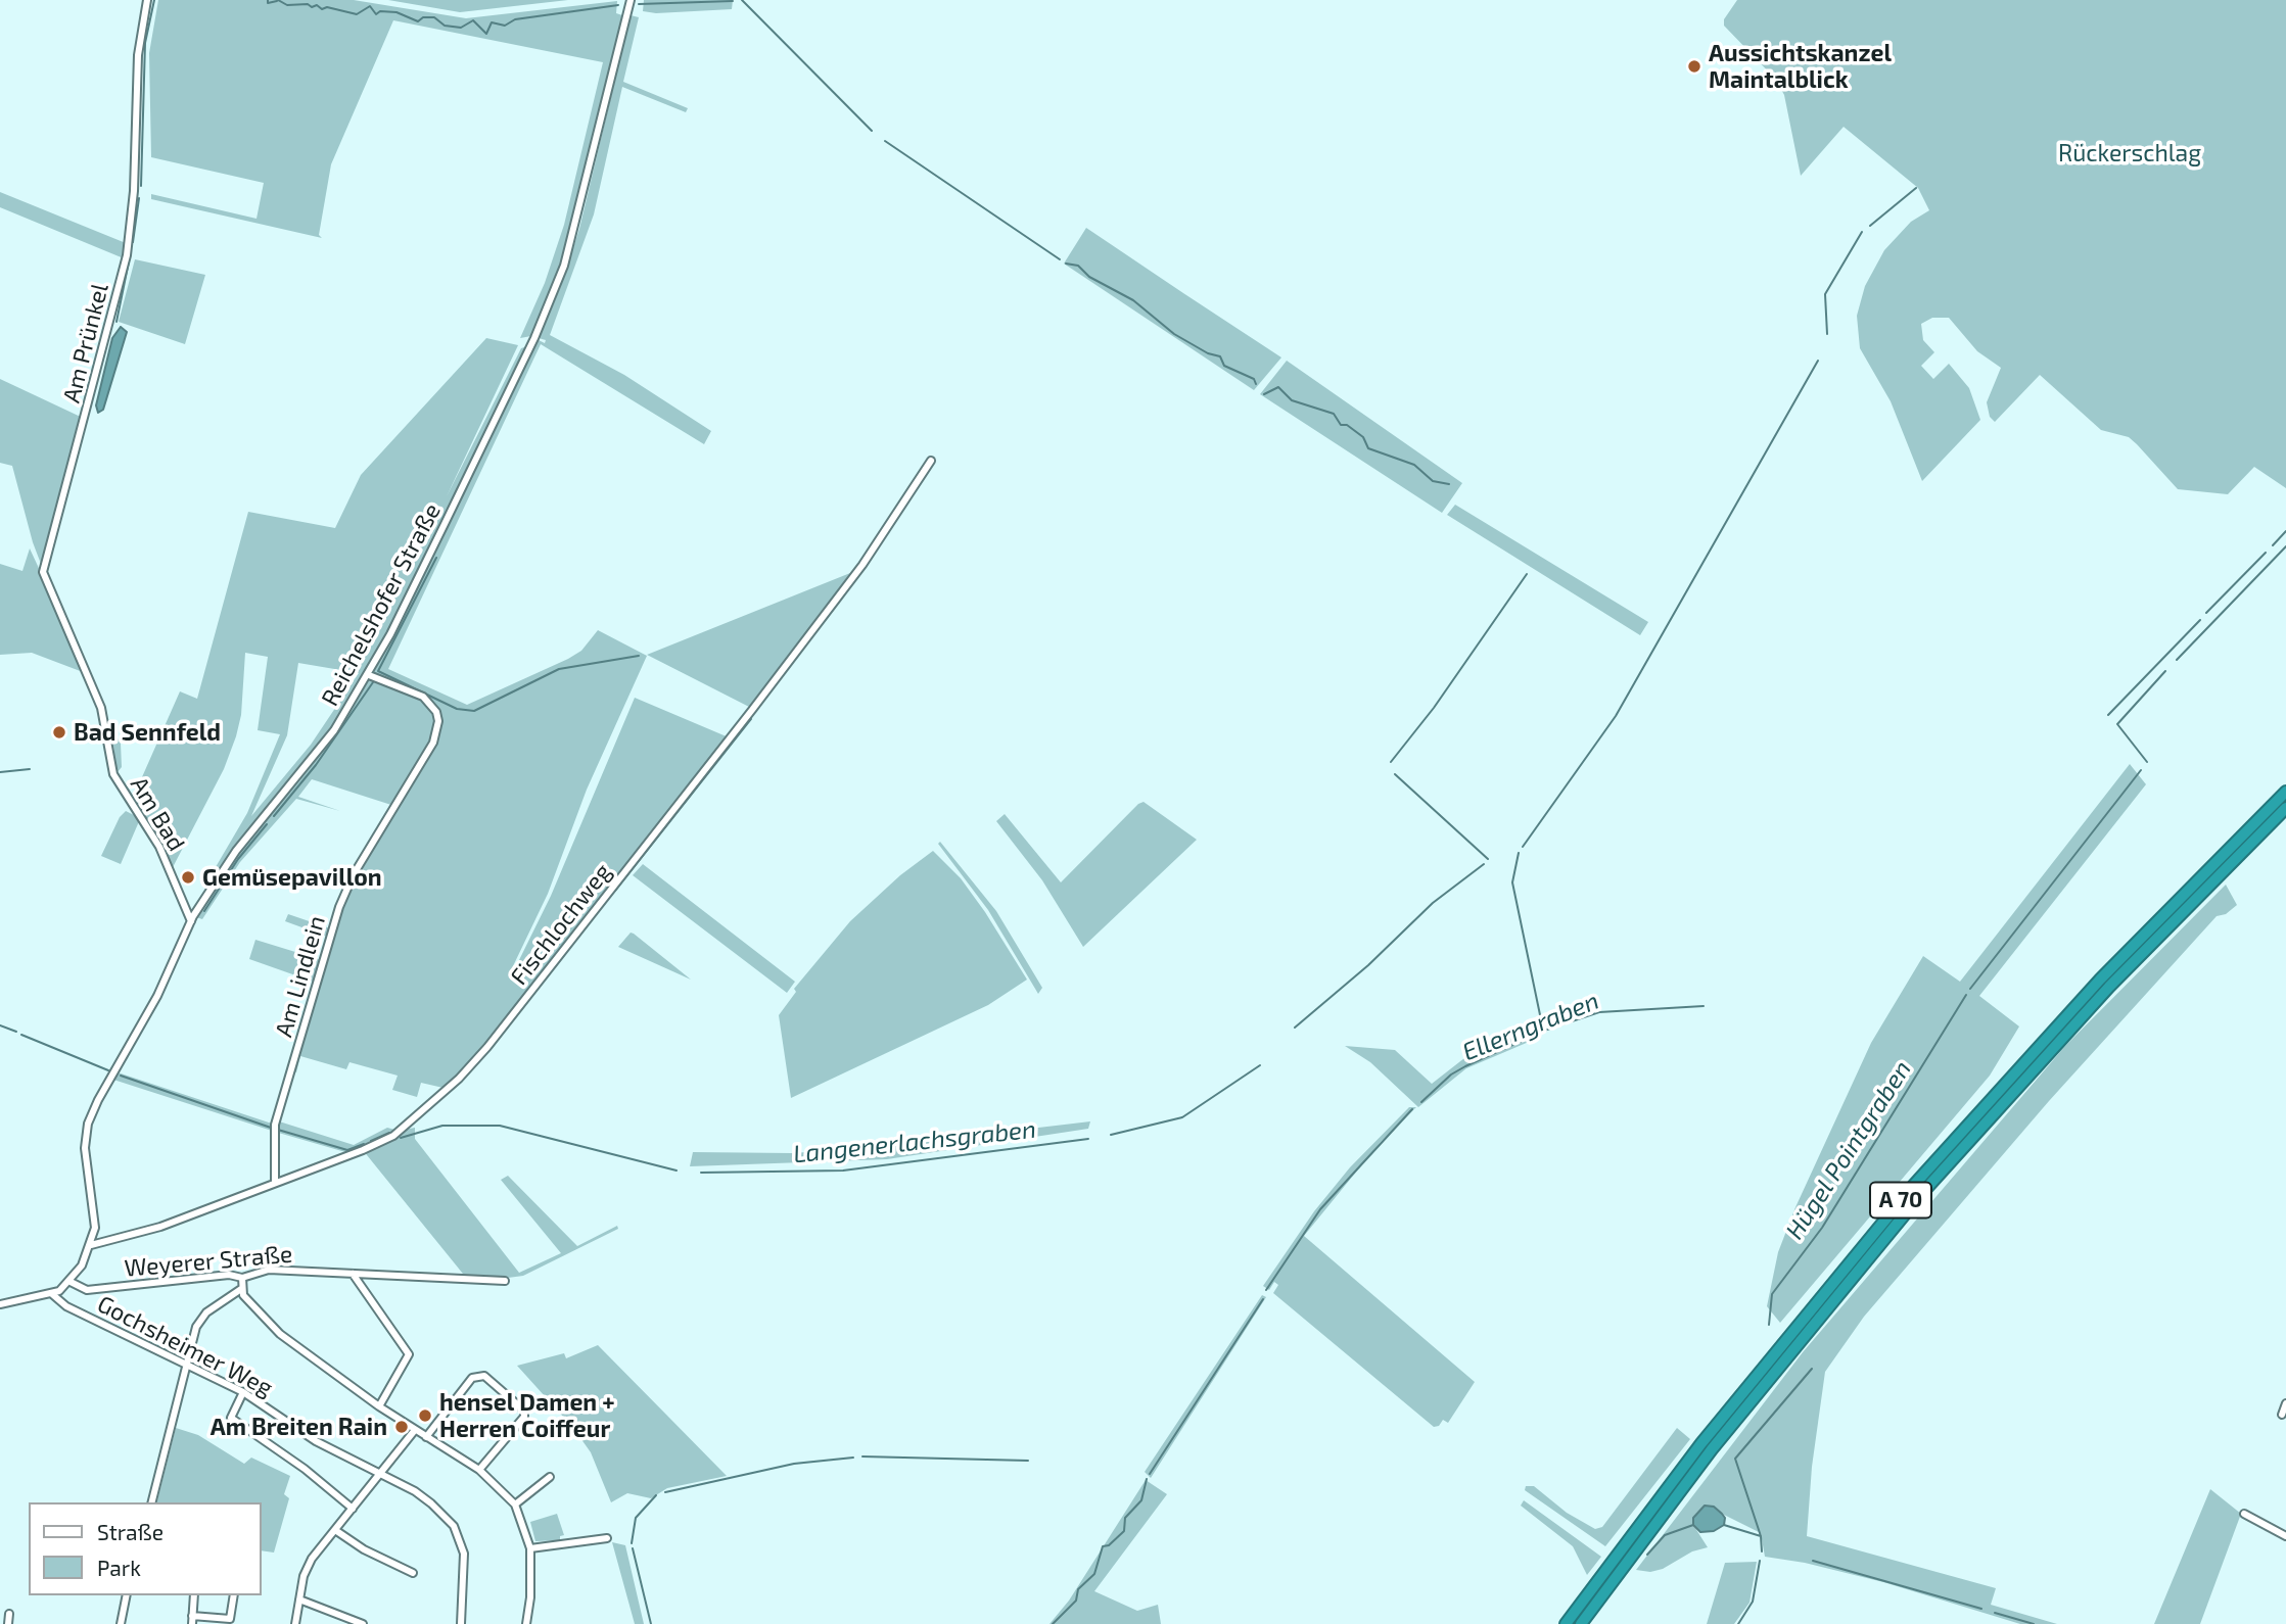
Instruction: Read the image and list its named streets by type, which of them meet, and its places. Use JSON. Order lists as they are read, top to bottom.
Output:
{
  "streets": {
    "highway": ["A 70"],
    "street": [
      "Am Prünkel",
      "Reichelshofer Straße",
      "Am Bad",
      "Fischlochweg",
      "Am Lindlein",
      "Weyerer Straße",
      "Gochsheimer Weg"
    ]
  },
  "crossings": [
    ["Am Prünkel", "Am Bad"],
    ["Reichelshofer Straße", "Am Bad"],
    ["Reichelshofer Straße", "Fischlochweg"],
    ["Reichelshofer Straße", "Am Lindlein"],
    ["Reichelshofer Straße", "Weyerer Straße"],
    ["Reichelshofer Straße", "Gochsheimer Weg"],
    ["Fischlochweg", "Am Lindlein"]
  ],
  "water": ["Ellerngraben", "Langenerlachsgraben", "Hügel Pointgraben"],
  "parks": ["Rückerschlag"],
  "places": [
    "Aussichtskanzel Maintalblick",
    "Bad Sennfeld",
    "Gemüsepavillon",
    "hensel Damen + Herren Coiffeur",
    "Am Breiten Rain"
  ],
  "legend": ["Straße", "Park"]
}
